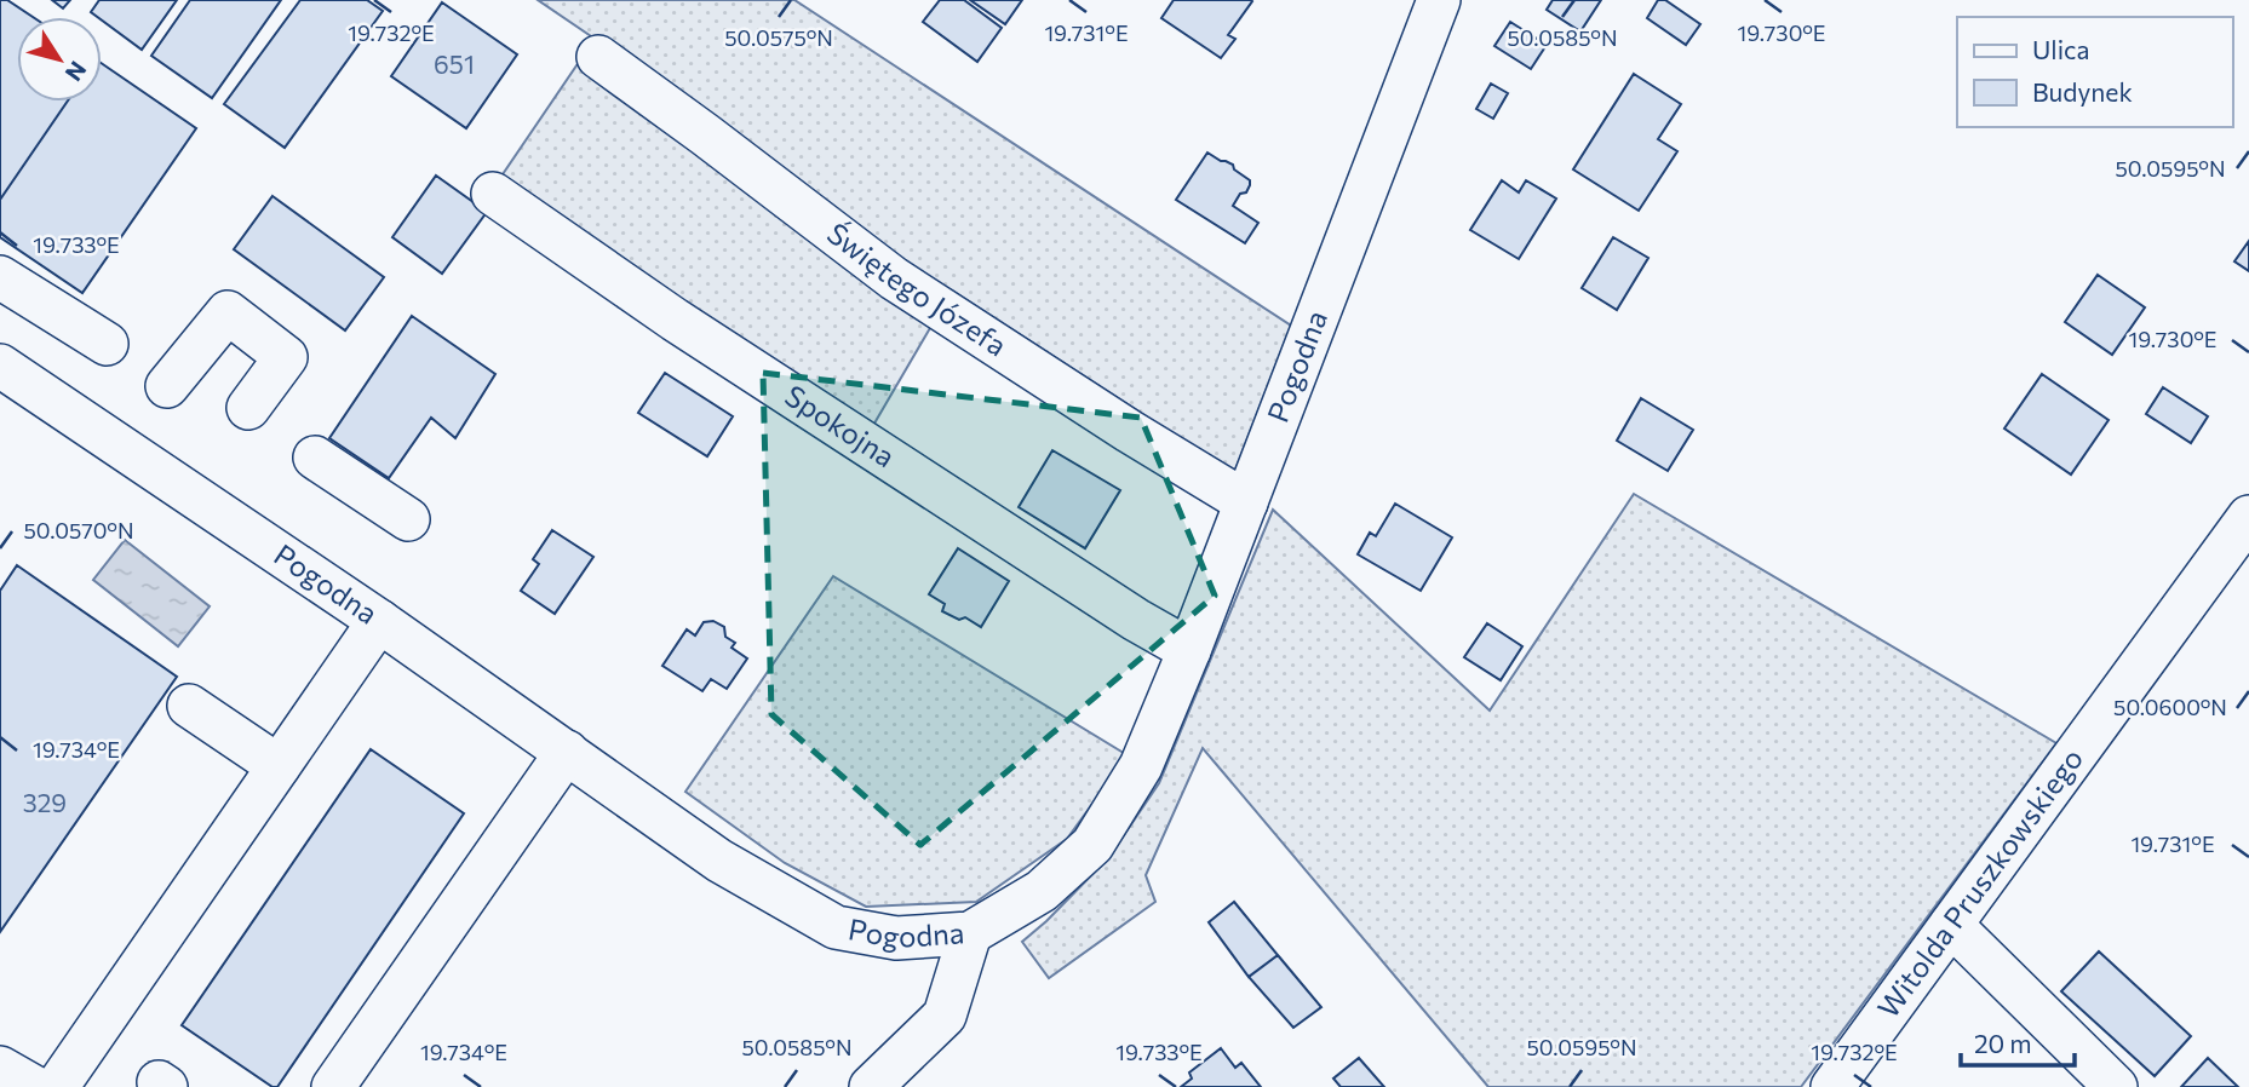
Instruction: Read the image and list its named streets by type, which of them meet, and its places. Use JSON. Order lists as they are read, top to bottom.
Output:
{
  "streets": {
    "street": [
      "Świętego Józefa",
      "Pogodna",
      "Spokojna",
      "Witolda Pruszkowskiego"
    ]
  },
  "crossings": [
    ["Świętego Józefa", "Pogodna"],
    ["Pogodna", "Spokojna"]
  ],
  "house_numbers": ["651", "329"],
  "legend": ["Ulica", "Budynek"],
  "scale_bar": "20 m",
  "north": "bottom right",
  "coordinates": [
    "19.732°E",
    "19.731°E",
    "19.730°E",
    "50.0575°N",
    "50.0585°N",
    "50.0595°N",
    "19.733°E",
    "50.0570°N",
    "50.0600°N",
    "19.734°E"
  ]
}
